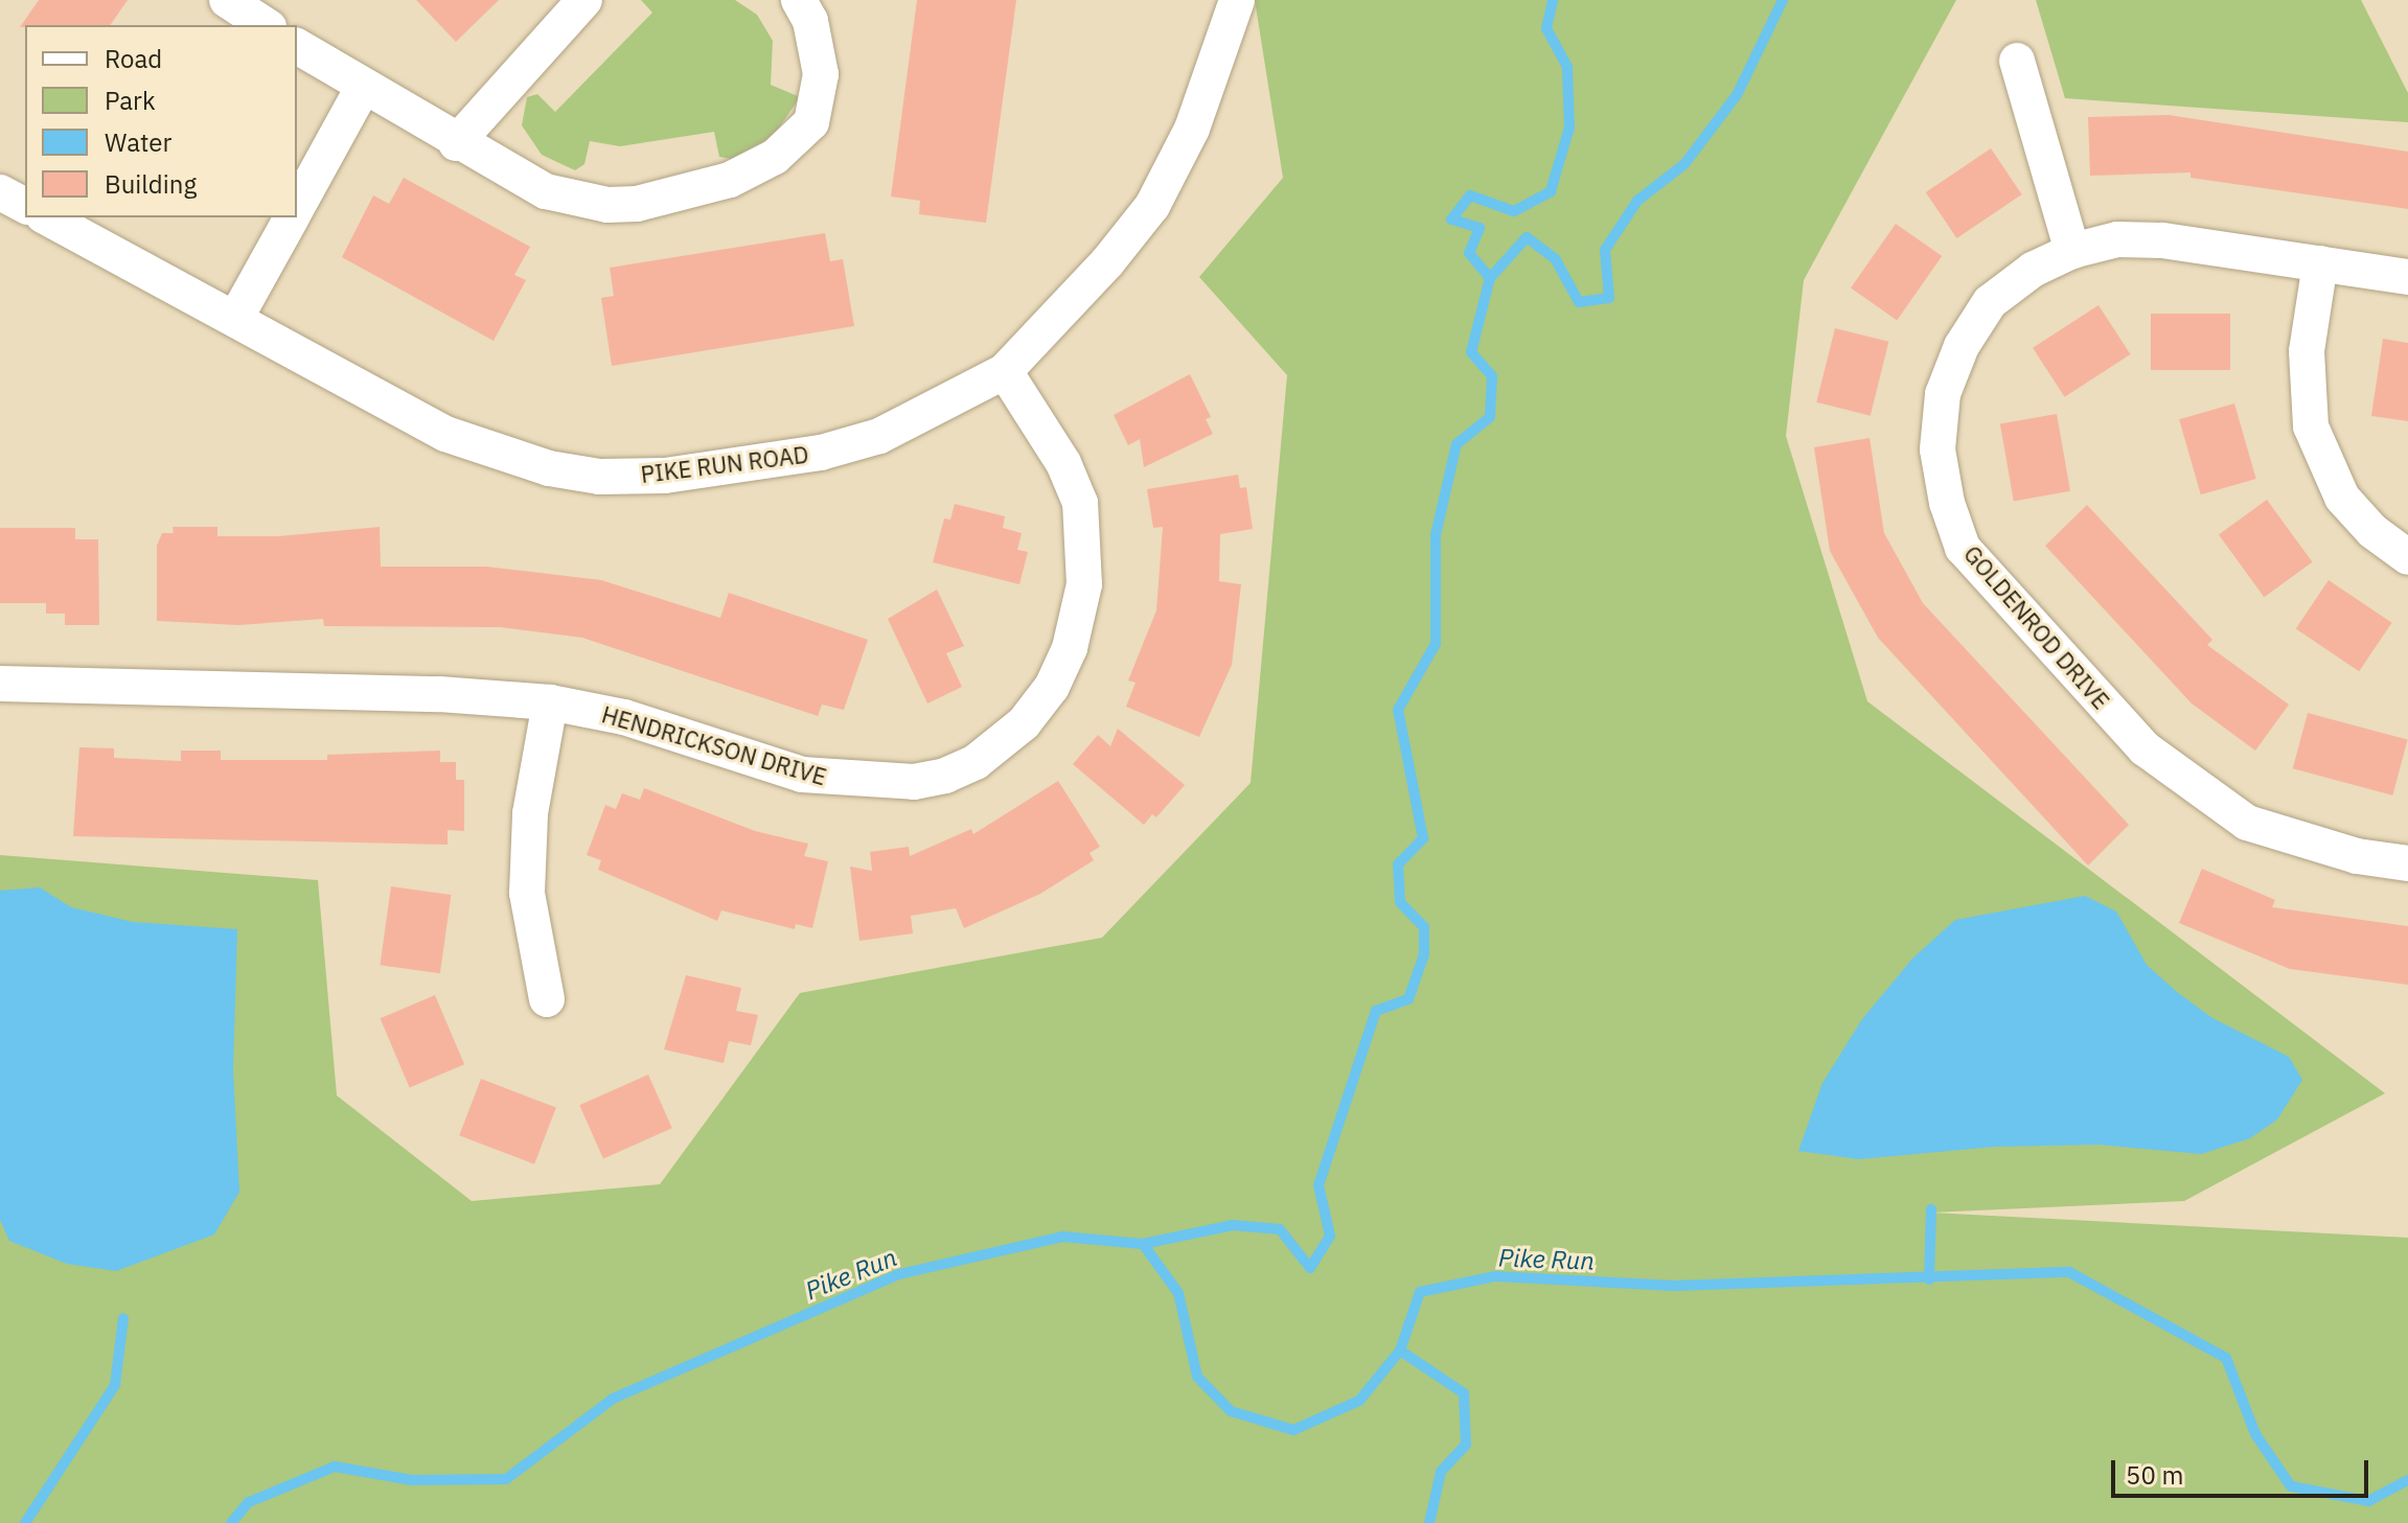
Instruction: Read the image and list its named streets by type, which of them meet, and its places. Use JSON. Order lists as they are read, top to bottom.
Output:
{
  "streets": {
    "street": ["PIKE RUN ROAD", "GOLDENROD DRIVE", "HENDRICKSON DRIVE"]
  },
  "crossings": [
    ["PIKE RUN ROAD", "HENDRICKSON DRIVE"]
  ],
  "water": ["Pike Run"],
  "legend": [
    "Road",
    "Park",
    "Water",
    "Building"
  ],
  "scale_bar": "50 m"
}
